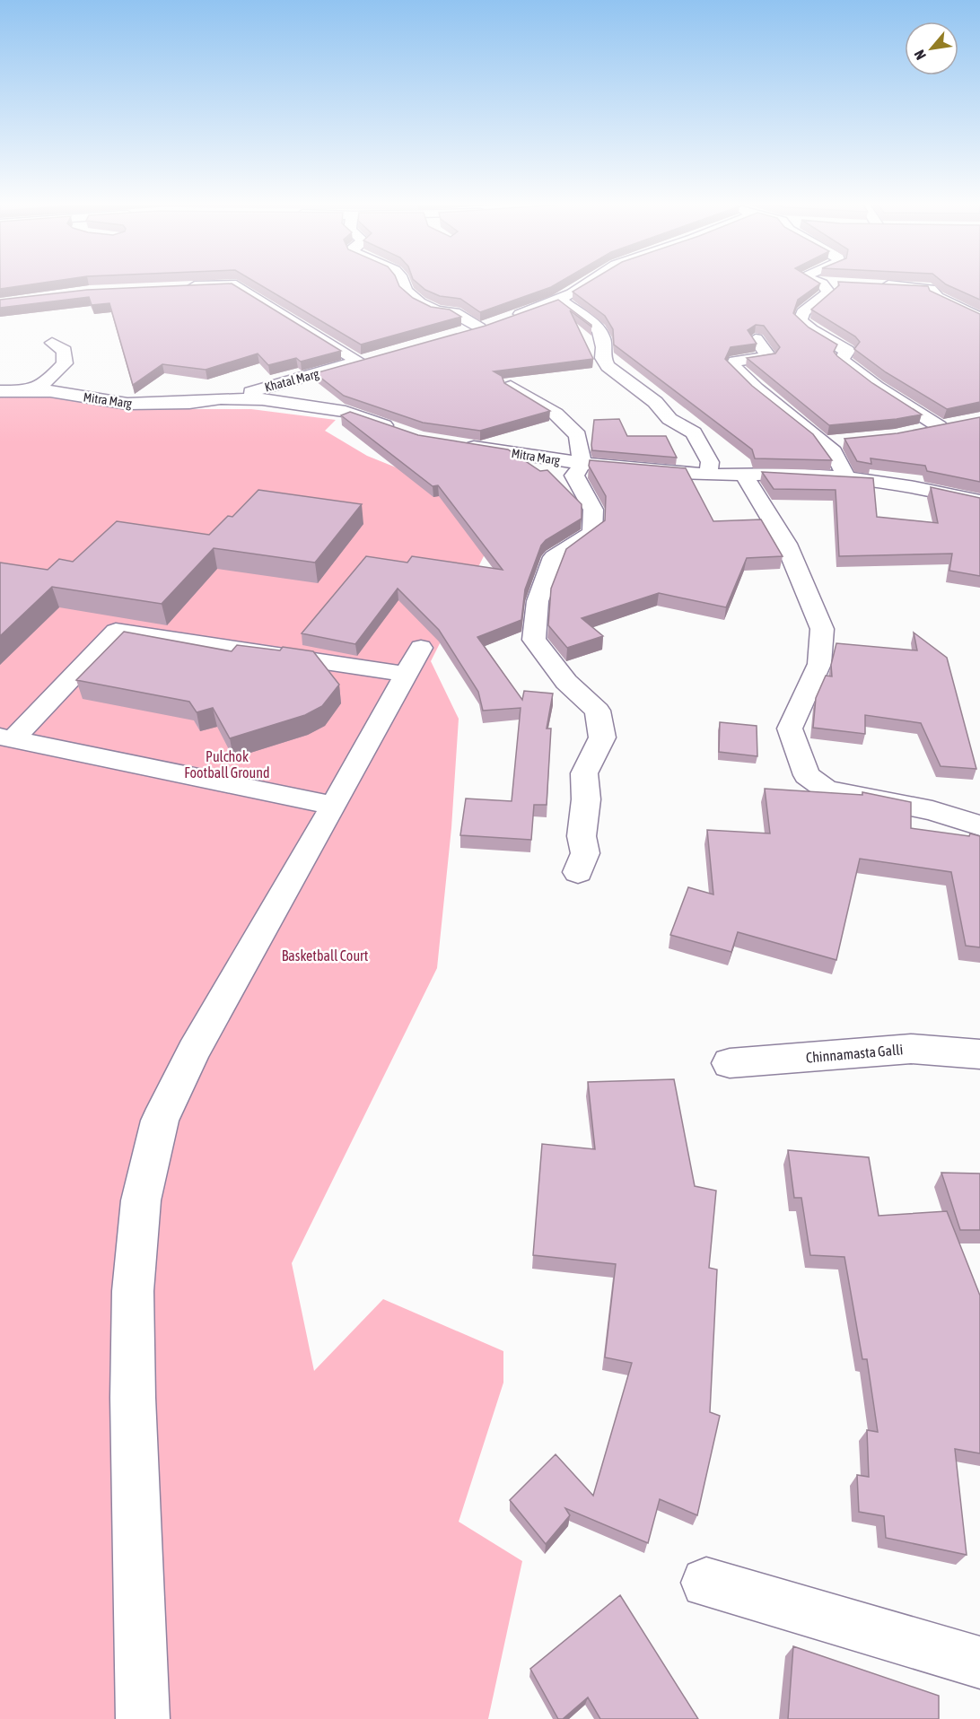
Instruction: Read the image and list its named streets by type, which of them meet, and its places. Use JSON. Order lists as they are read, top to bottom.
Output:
{
  "streets": {
    "street": ["Khatal Marg", "Mitra Marg", "Chinnamasta Galli"]
  },
  "crossings": [
    ["Khatal Marg", "Mitra Marg"]
  ],
  "parks": ["Pulchok Football Ground", "Basketball Court"],
  "north": "bottom left"
}
